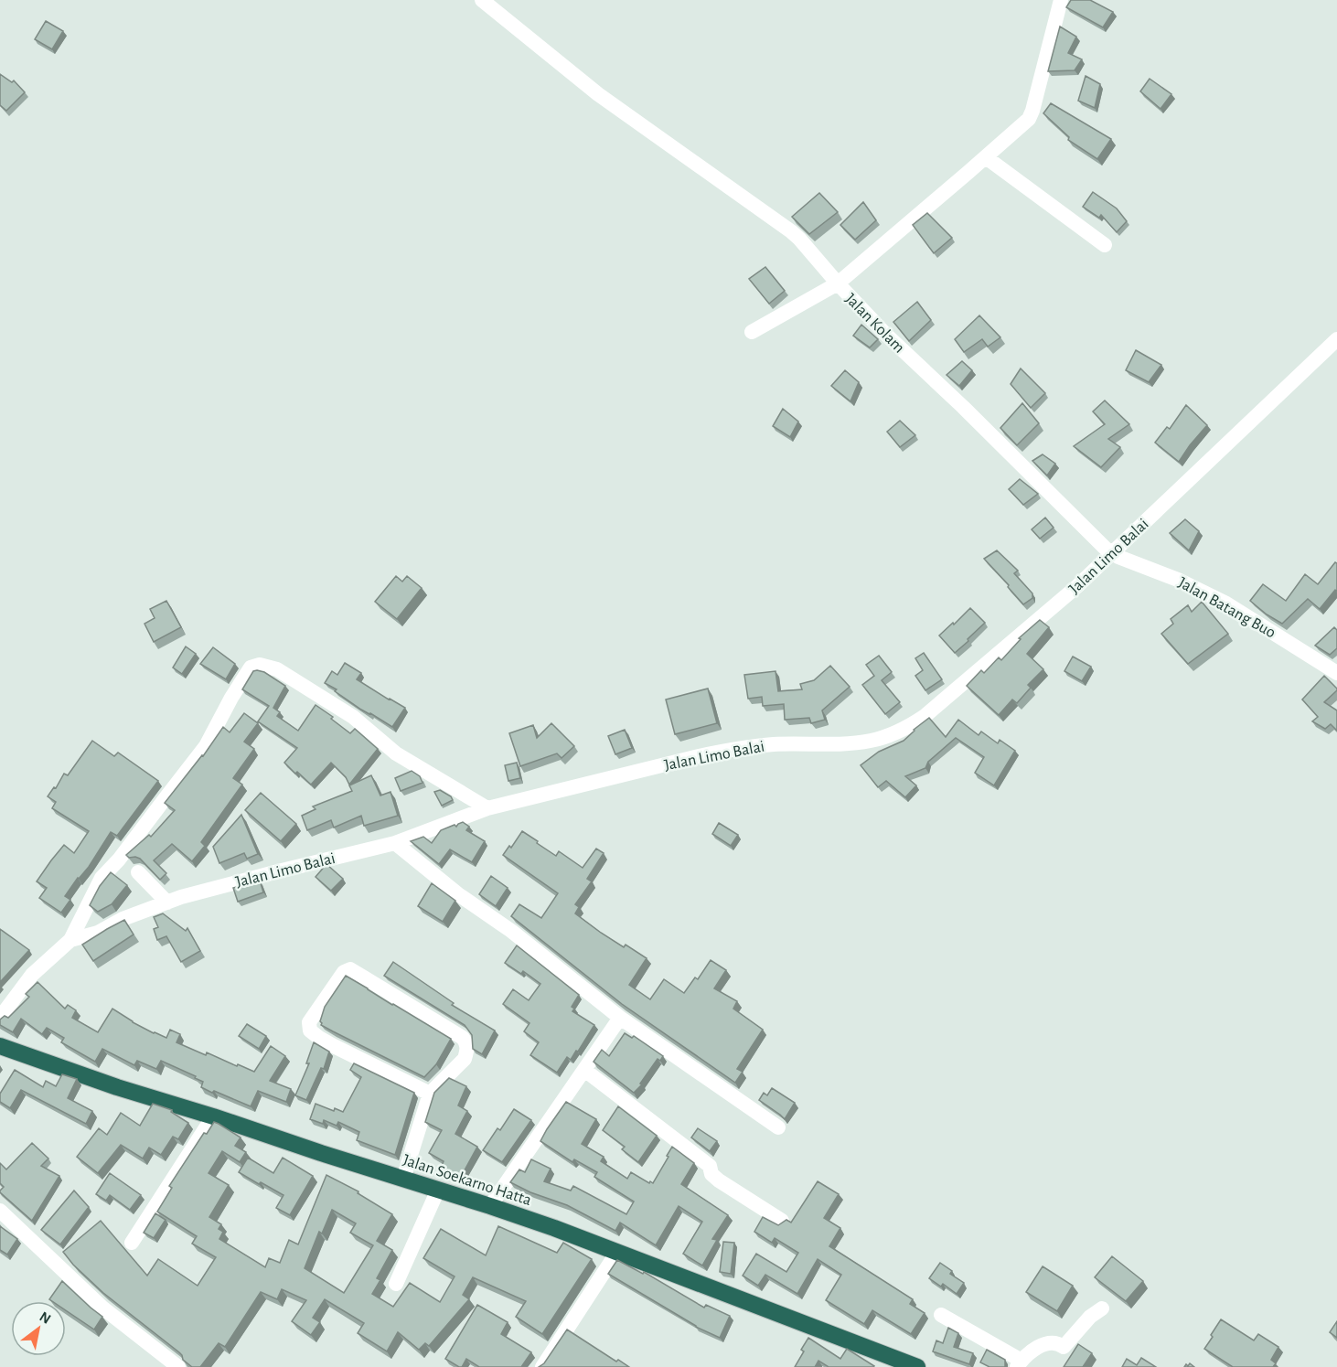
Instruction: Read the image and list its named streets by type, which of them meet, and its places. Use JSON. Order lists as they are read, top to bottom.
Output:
{
  "streets": {
    "highway": ["Jalan Soekarno Hatta"],
    "street": ["Jalan Kolam", "Jalan Limo Balai", "Jalan Batang Buo"]
  },
  "crossings": [
    ["Jalan Kolam", "Jalan Limo Balai"],
    ["Jalan Kolam", "Jalan Batang Buo"],
    ["Jalan Limo Balai", "Jalan Batang Buo"]
  ],
  "north": "top right"
}
